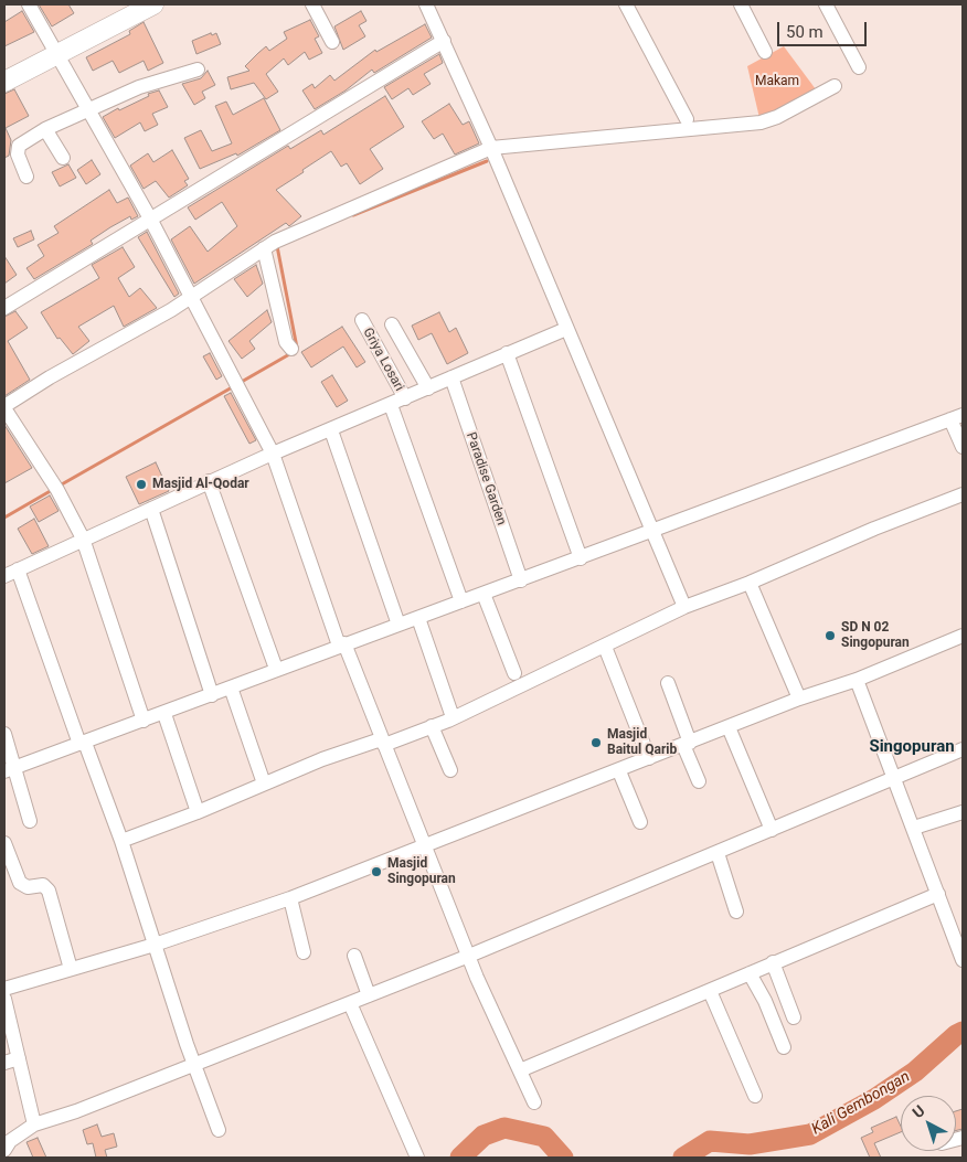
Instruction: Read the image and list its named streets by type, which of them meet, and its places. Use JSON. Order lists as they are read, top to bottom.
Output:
{
  "streets": {
    "street": ["Griya Losari", "Paradise Garden"]
  },
  "districts": ["Singopuran"],
  "water": ["Kali Gembongan"],
  "parks": ["Makam"],
  "places": [
    "Masjid Al-Qodar",
    "SD N 02 Singopuran",
    "Masjid Baitul Qarib",
    "Masjid Singopuran"
  ],
  "scale_bar": "50 m",
  "north": "top left"
}
